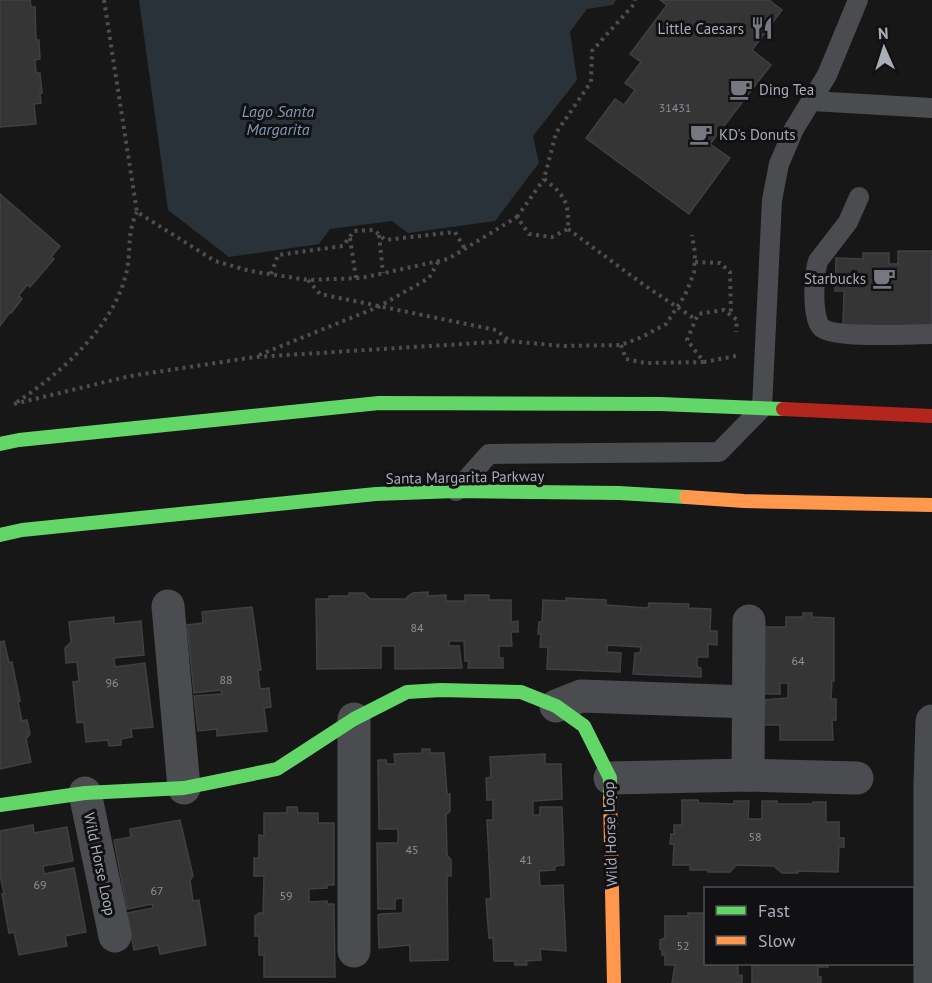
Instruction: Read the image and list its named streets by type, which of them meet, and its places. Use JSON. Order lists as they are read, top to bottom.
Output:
{
  "streets": {
    "main road": ["Santa Margarita Parkway", "Wild Horse Loop"]
  },
  "water": ["Lago Santa Margarita"],
  "places": {
    "restaurant": ["Little Caesars"],
    "cafe": ["Ding Tea", "KD's Donuts", "Starbucks"]
  },
  "house_numbers": [
    "31431",
    "84",
    "64",
    "88",
    "96",
    "58",
    "45",
    "41",
    "69",
    "67",
    "59",
    "52"
  ],
  "legend": ["Fast", "Slow"],
  "north": "top"
}
